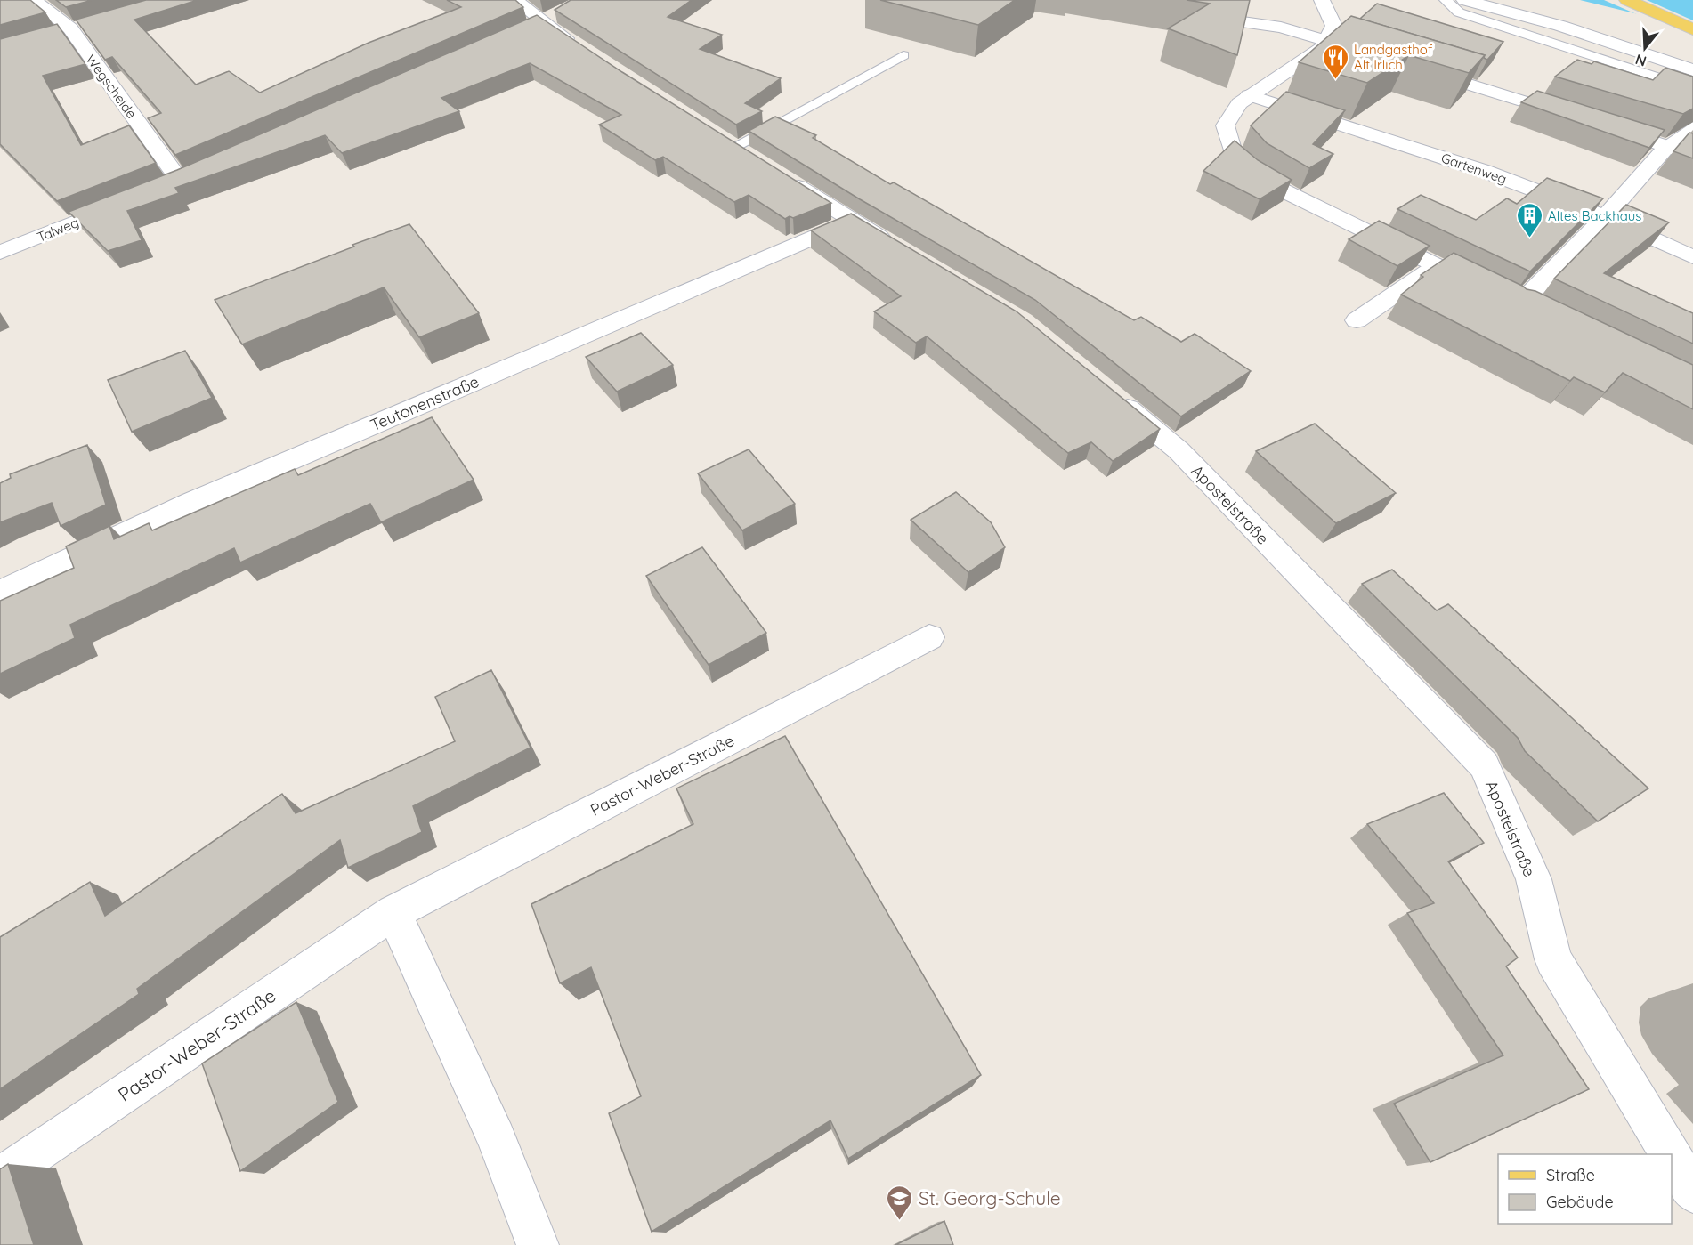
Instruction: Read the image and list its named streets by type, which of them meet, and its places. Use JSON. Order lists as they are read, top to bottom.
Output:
{
  "streets": {
    "street": [
      "Wegscheide",
      "Gartenweg",
      "Talweg",
      "Teutonenstraße",
      "Apostelstraße",
      "Pastor-Weber-Straße"
    ]
  },
  "places": {
    "restaurant": ["Landgasthof Alt Irlich"],
    "building": ["Altes Backhaus"],
    "school or university": ["St. Georg-Schule"]
  },
  "legend": ["Straße", "Gebäude"],
  "north": "bottom"
}
